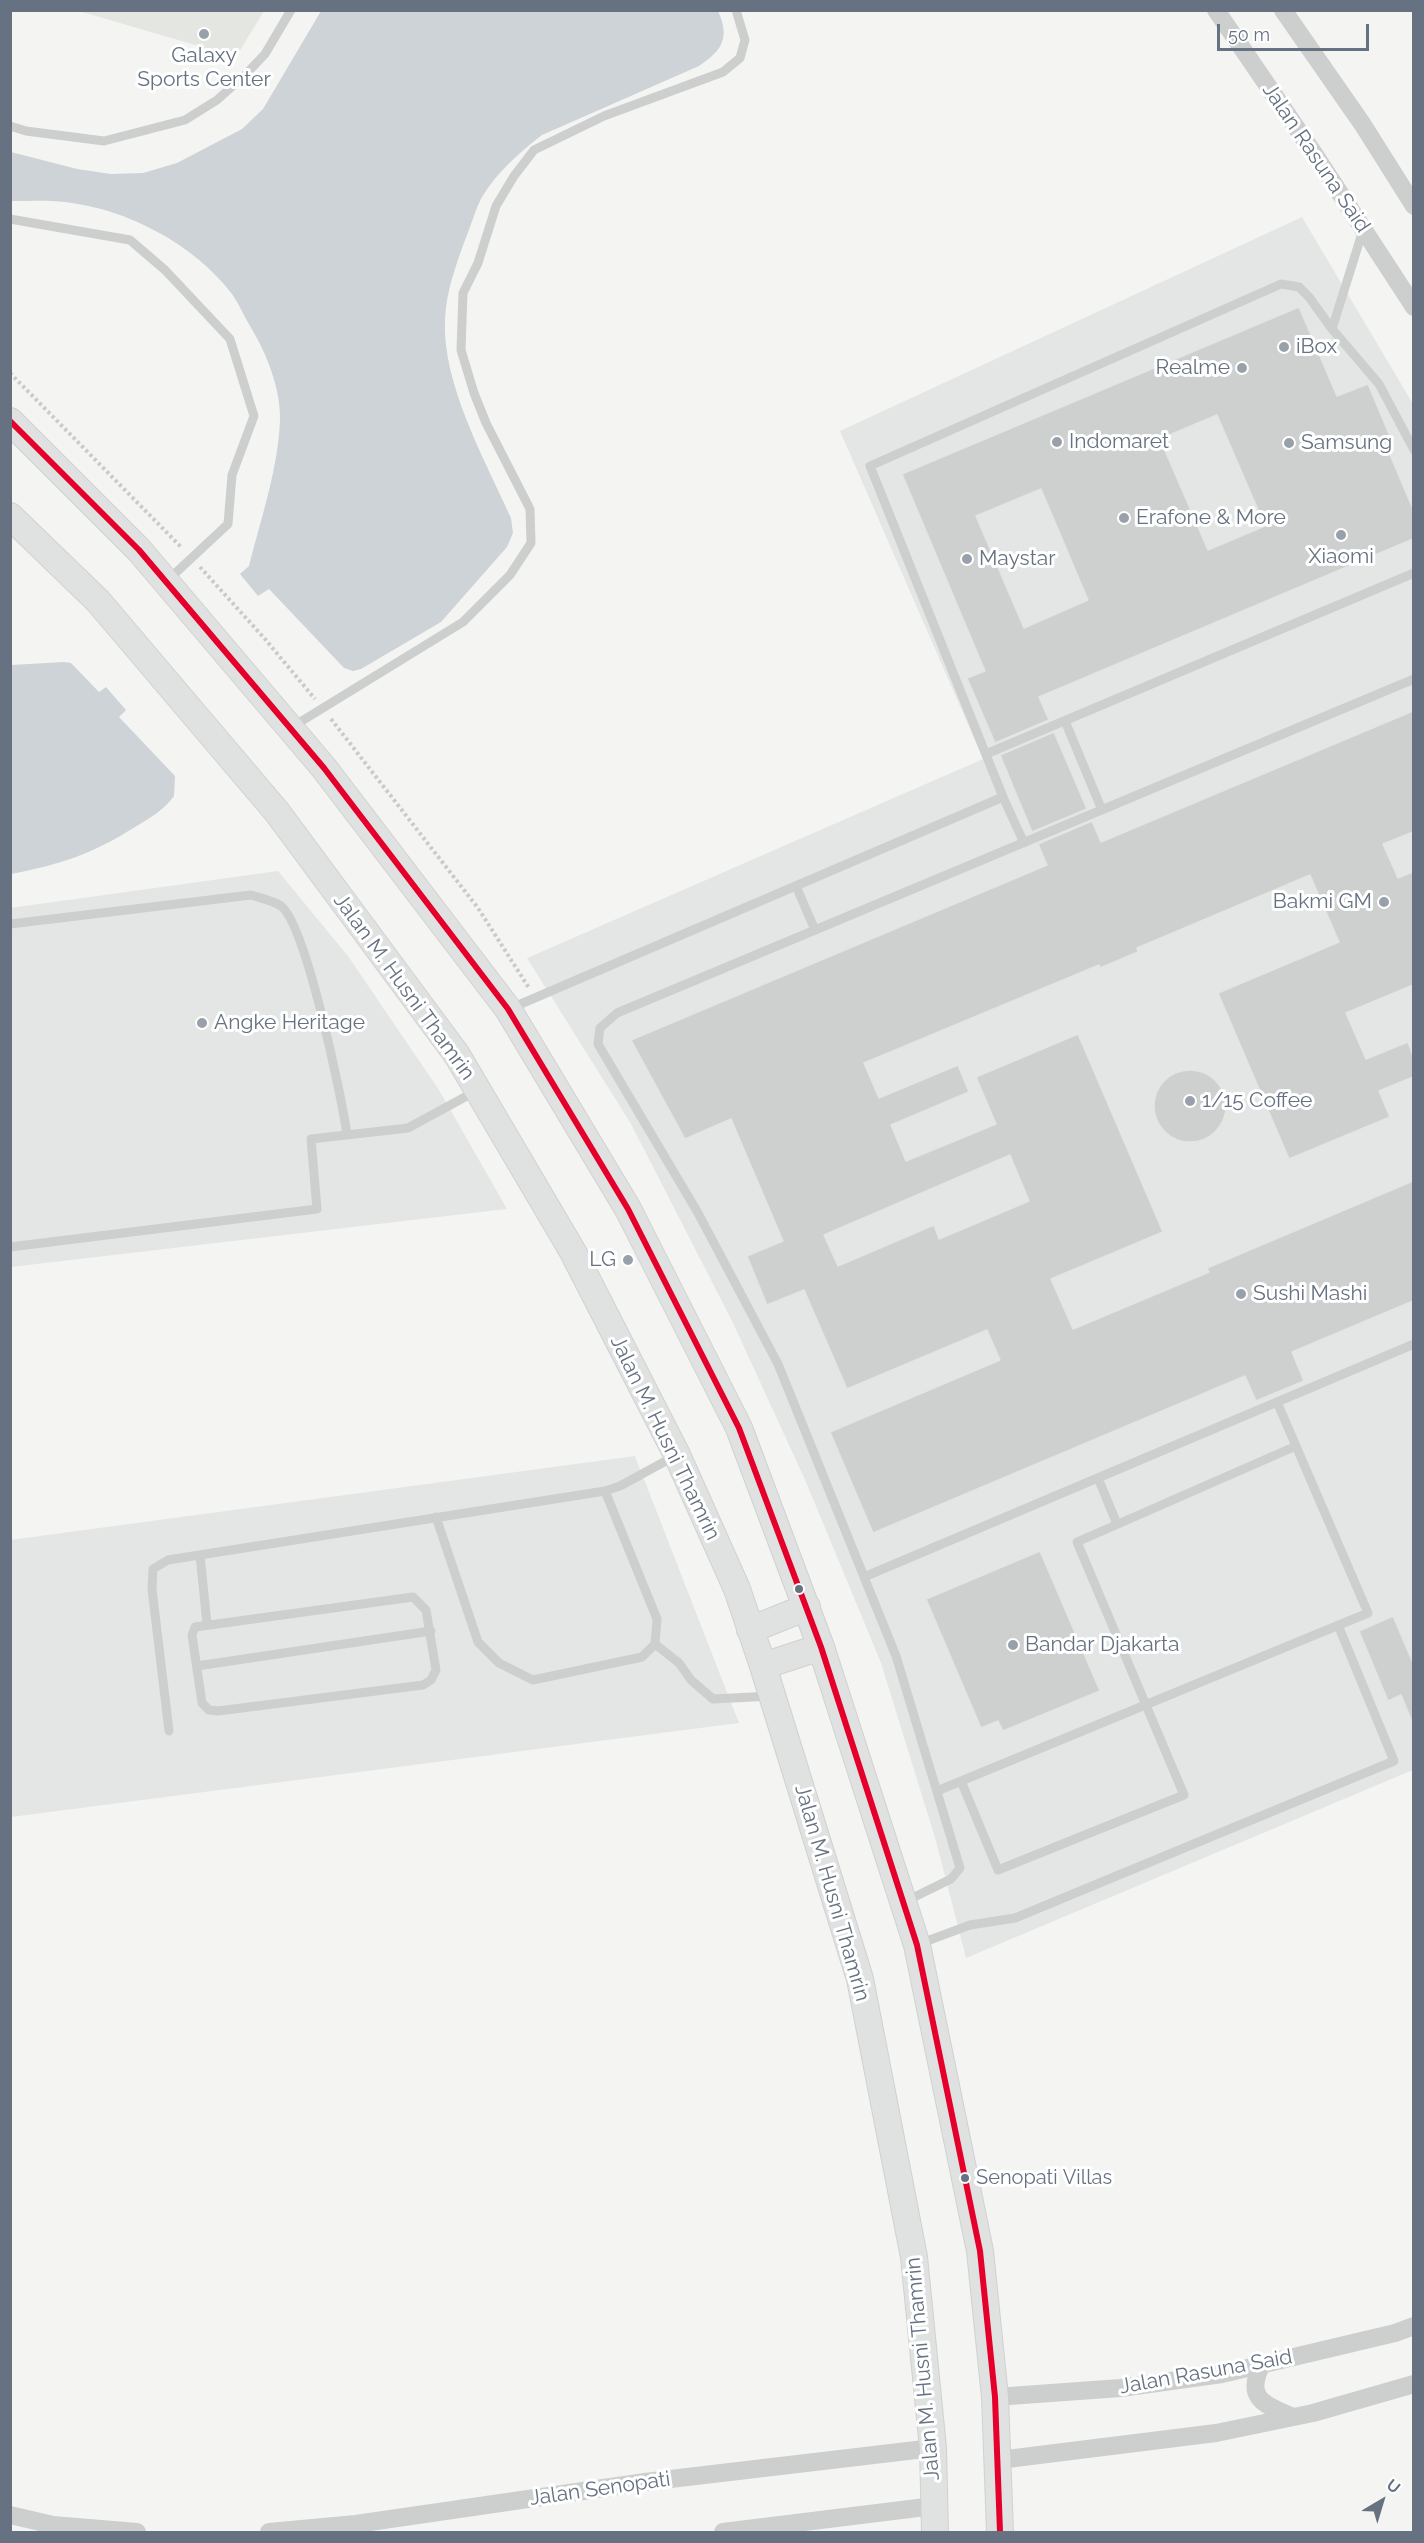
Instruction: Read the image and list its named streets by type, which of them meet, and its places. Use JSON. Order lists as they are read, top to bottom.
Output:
{
  "streets": {
    "main road": ["Jalan M. Husni Thamrin"],
    "street": ["Jalan Rasuna Said", "Jalan Senopati"]
  },
  "crossings": [
    ["Jalan M. Husni Thamrin", "Jalan Senopati"]
  ],
  "places": [
    "Galaxy Sports Center",
    "iBox",
    "Realme",
    "Indomaret",
    "Samsung",
    "Erafone & More",
    "Xiaomi",
    "Maystar",
    "Bakmi GM",
    "Angke Heritage",
    "1/15 Coffee",
    "LG",
    "Sushi Mashi",
    "Bandar Djakarta",
    "Senopati Villas"
  ],
  "scale_bar": "50 m",
  "north": "top right"
}
